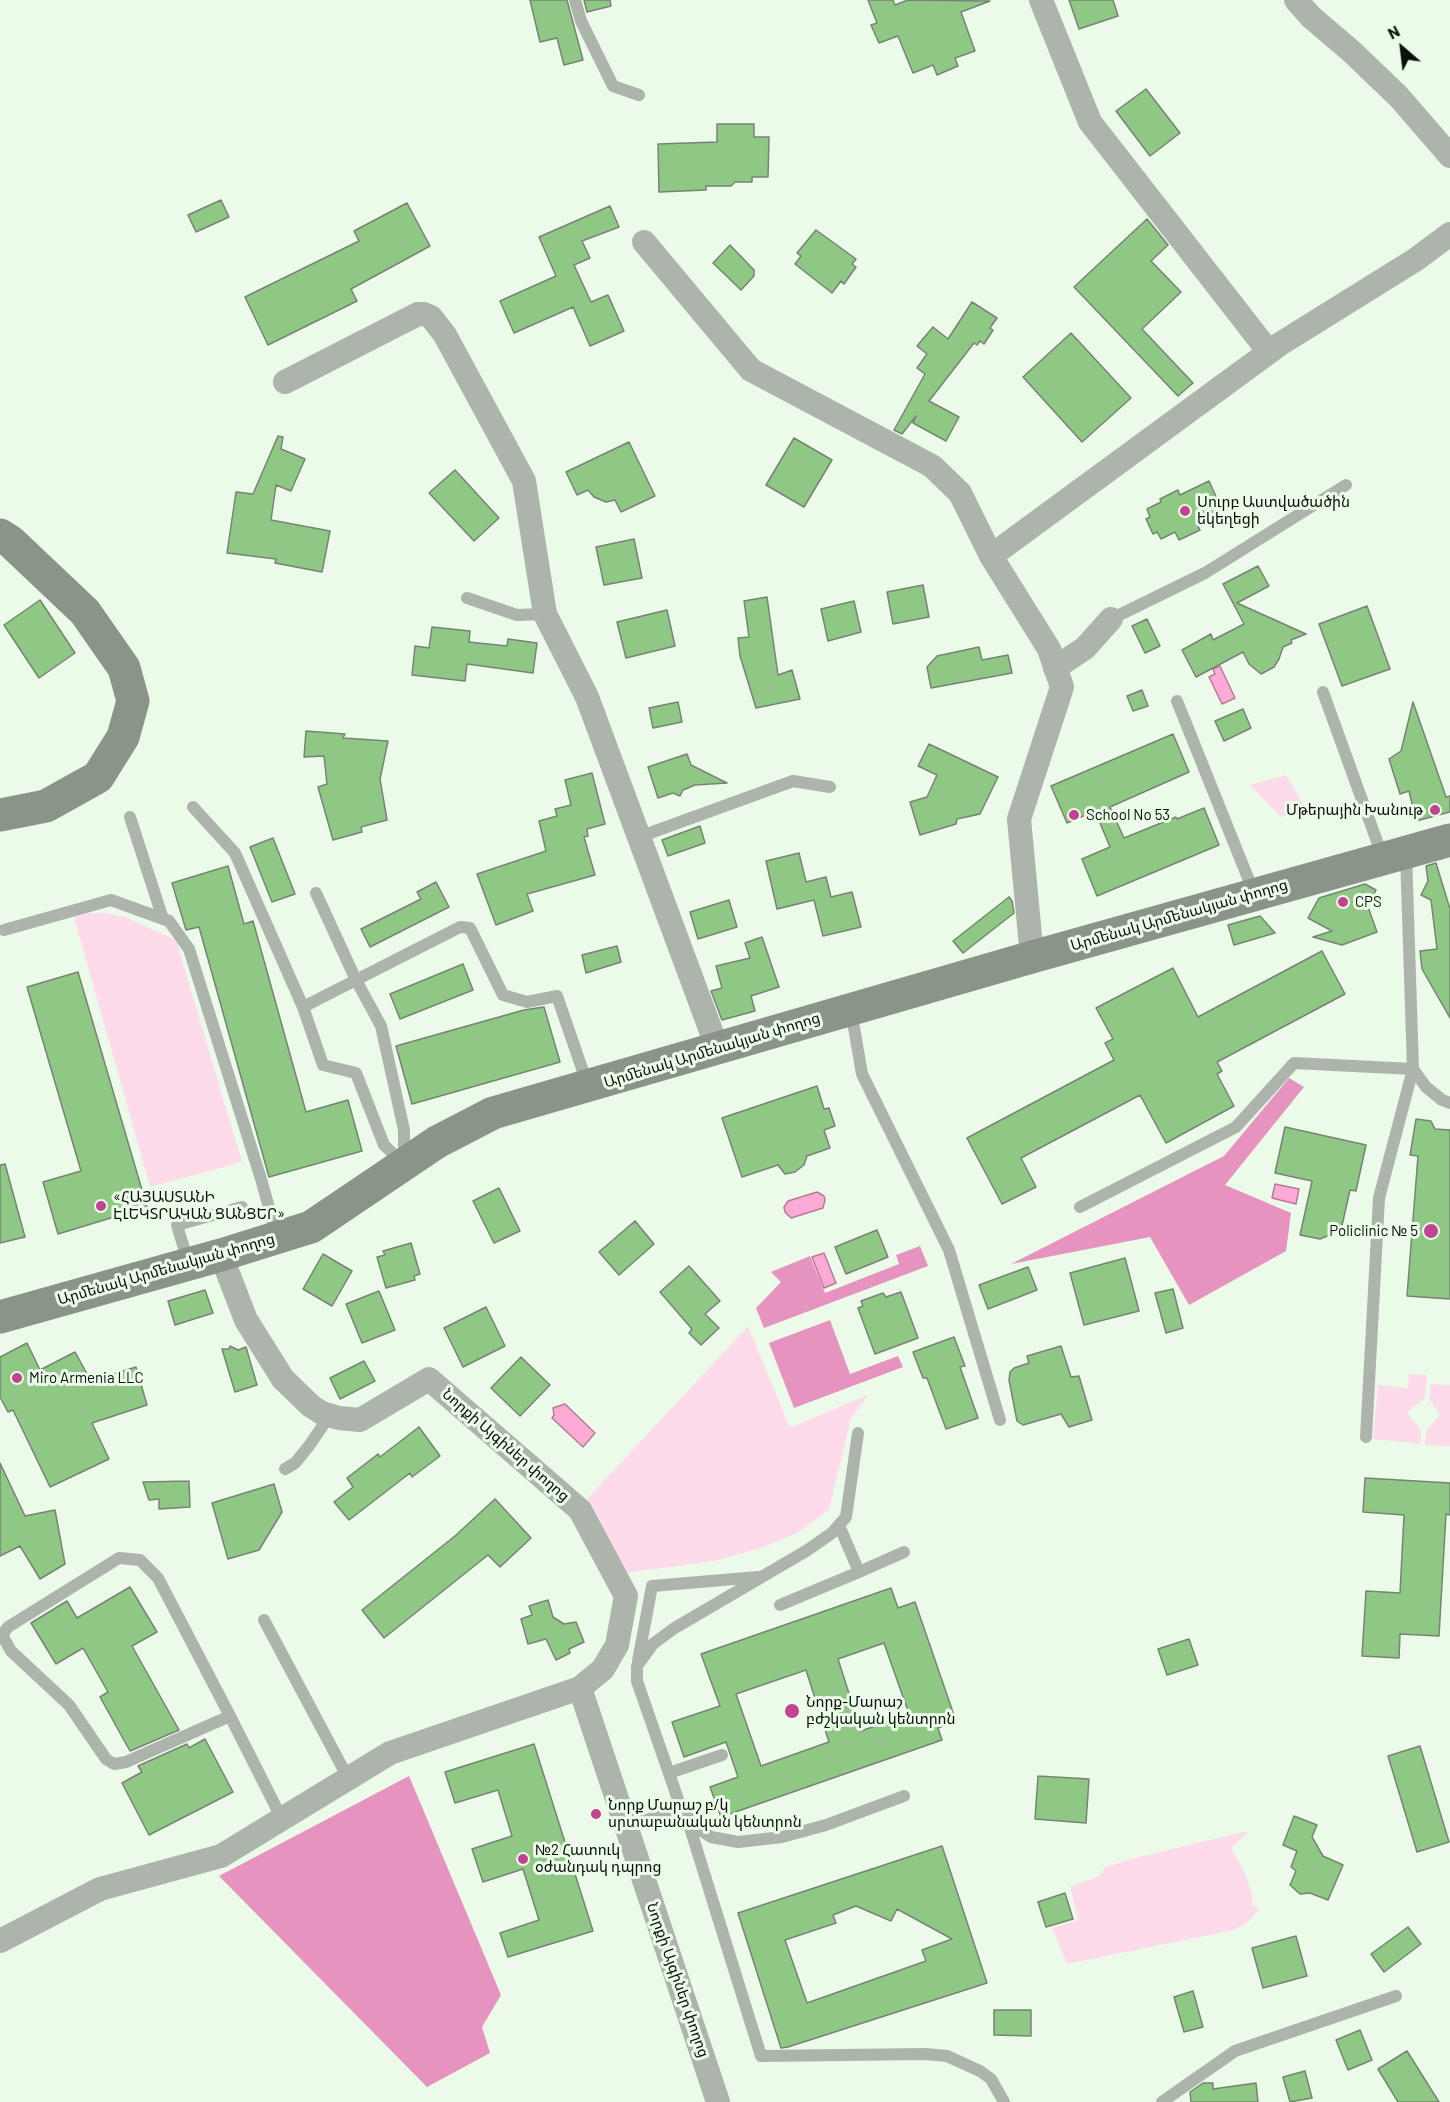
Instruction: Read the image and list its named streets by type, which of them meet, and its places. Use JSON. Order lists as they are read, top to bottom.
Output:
{
  "streets": {
    "main road": ["Արմենակ Արմենակյան փողոց"],
    "street": ["Նորքի Այգիներ փողոց"]
  },
  "crossings": [
    ["Արմենակ Արմենակյան փողոց", "Նորքի Այգիներ փողոց"]
  ],
  "places": [
    "Սուրբ Աստվածածին եկեղեցի",
    "Մթերային Խանութ",
    "School No 53",
    "CPS",
    "«ՀԱՅԱՍՏԱՆԻ ԷԼԵԿՏՐԱԿԱՆ ՑԱՆՑԵՐ»",
    "Policlinic № 5",
    "Miro Armenia LLC",
    "Նորք-Մարաշ բժշկական կենտրոն",
    "Նորք Մարաշ բ/կ սրտաբանական կենտրոն",
    "№2 Հատուկ օժանդակ դպրոց"
  ],
  "north": "top left"
}
